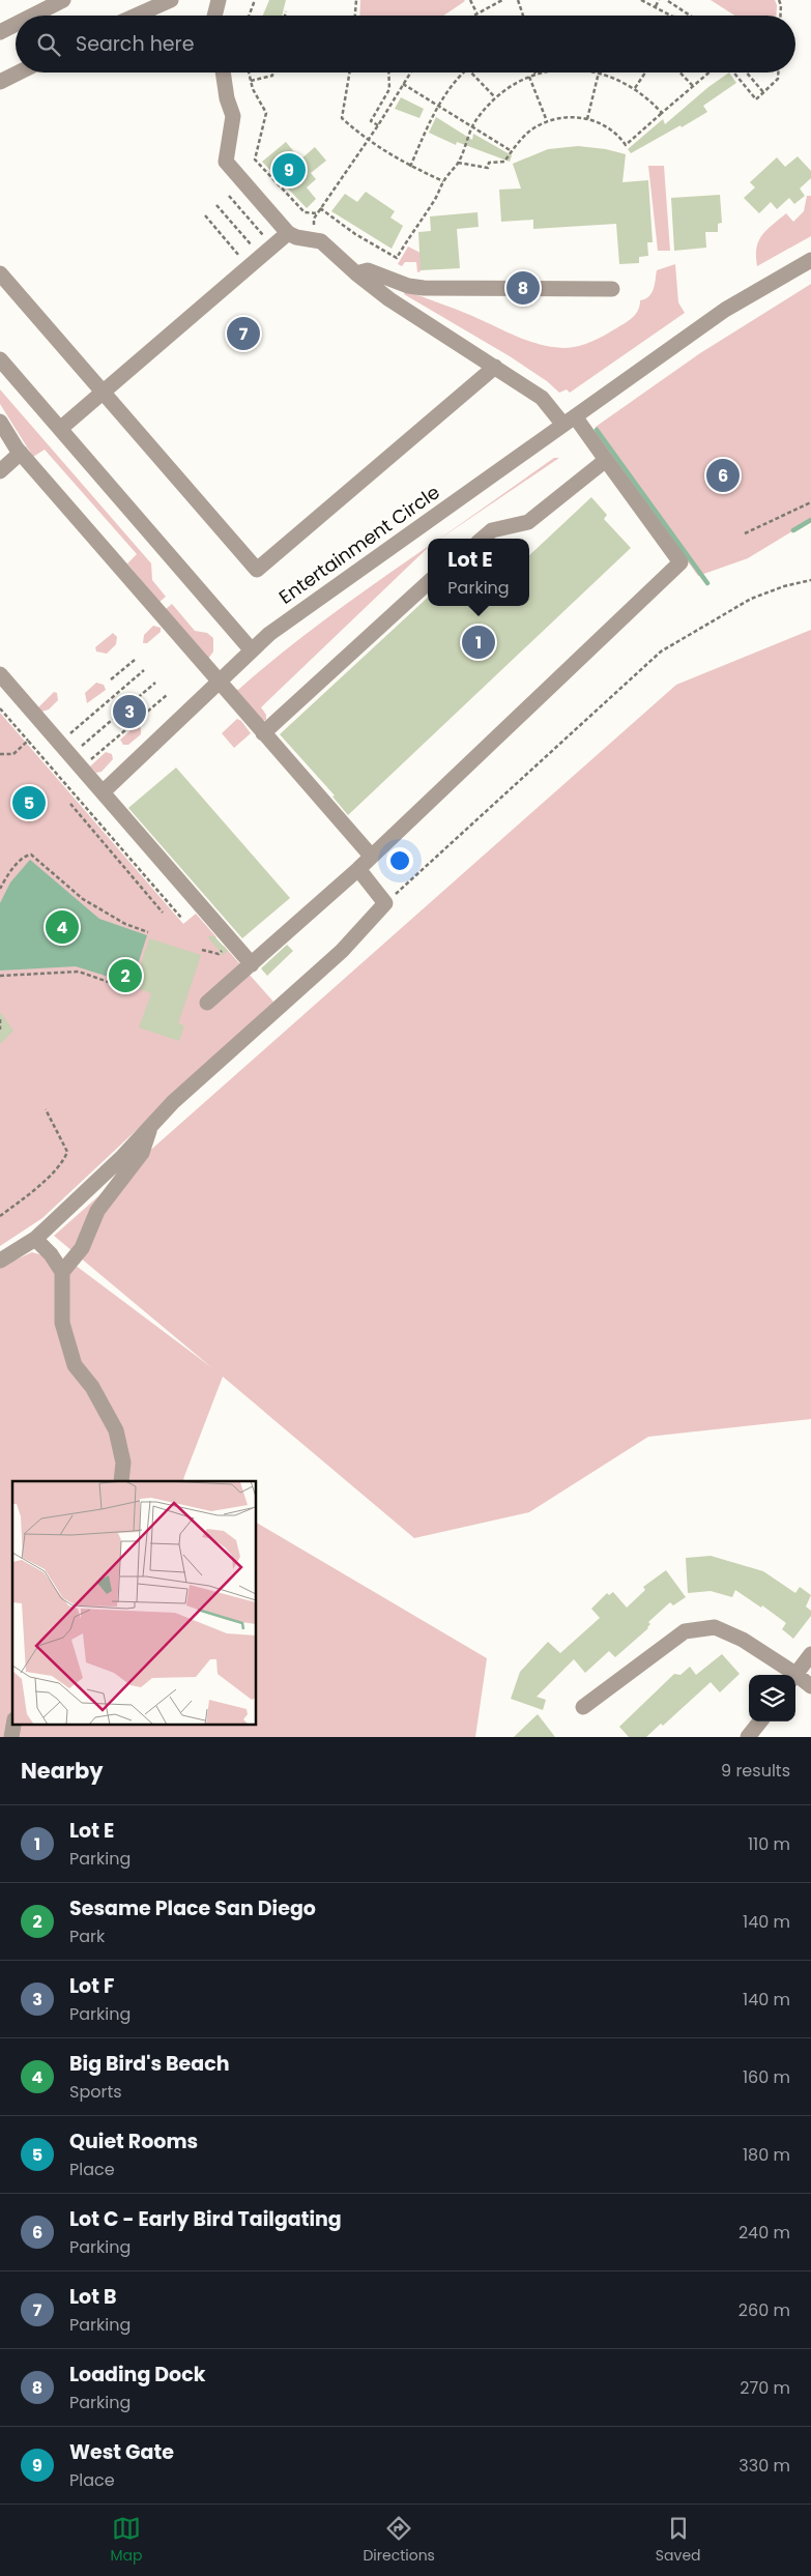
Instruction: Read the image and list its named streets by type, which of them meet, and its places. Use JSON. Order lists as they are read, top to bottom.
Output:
{
  "streets": {
    "street": ["Entertainment Circle"]
  },
  "page": {
    "search": "Search here",
    "pins": [
      "9",
      "8",
      "7",
      "6",
      "1",
      "3",
      "5",
      "4",
      "2"
    ],
    "popup": ["Lot E", "Parking"],
    "heading": ["Nearby", "9 results"],
    "list": [
      {
        "mark": "1",
        "name": "Lot E",
        "note": "Parking",
        "value": "110 m"
      },
      {
        "mark": "2",
        "name": "Sesame Place San Diego",
        "note": "Park",
        "value": "140 m"
      },
      {
        "mark": "3",
        "name": "Lot F",
        "note": "Parking",
        "value": "140 m"
      },
      {
        "mark": "4",
        "name": "Big Bird's Beach",
        "note": "Sports",
        "value": "160 m"
      },
      {
        "mark": "5",
        "name": "Quiet Rooms",
        "note": "Place",
        "value": "180 m"
      },
      {
        "mark": "6",
        "name": "Lot C - Early Bird Tailgating",
        "note": "Parking",
        "value": "240 m"
      },
      {
        "mark": "7",
        "name": "Lot B",
        "note": "Parking",
        "value": "260 m"
      },
      {
        "mark": "8",
        "name": "Loading Dock",
        "note": "Parking",
        "value": "270 m"
      },
      {
        "mark": "9",
        "name": "West Gate",
        "note": "Place",
        "value": "330 m"
      }
    ],
    "nav": ["Map", "Directions", "Saved"]
  }
}
